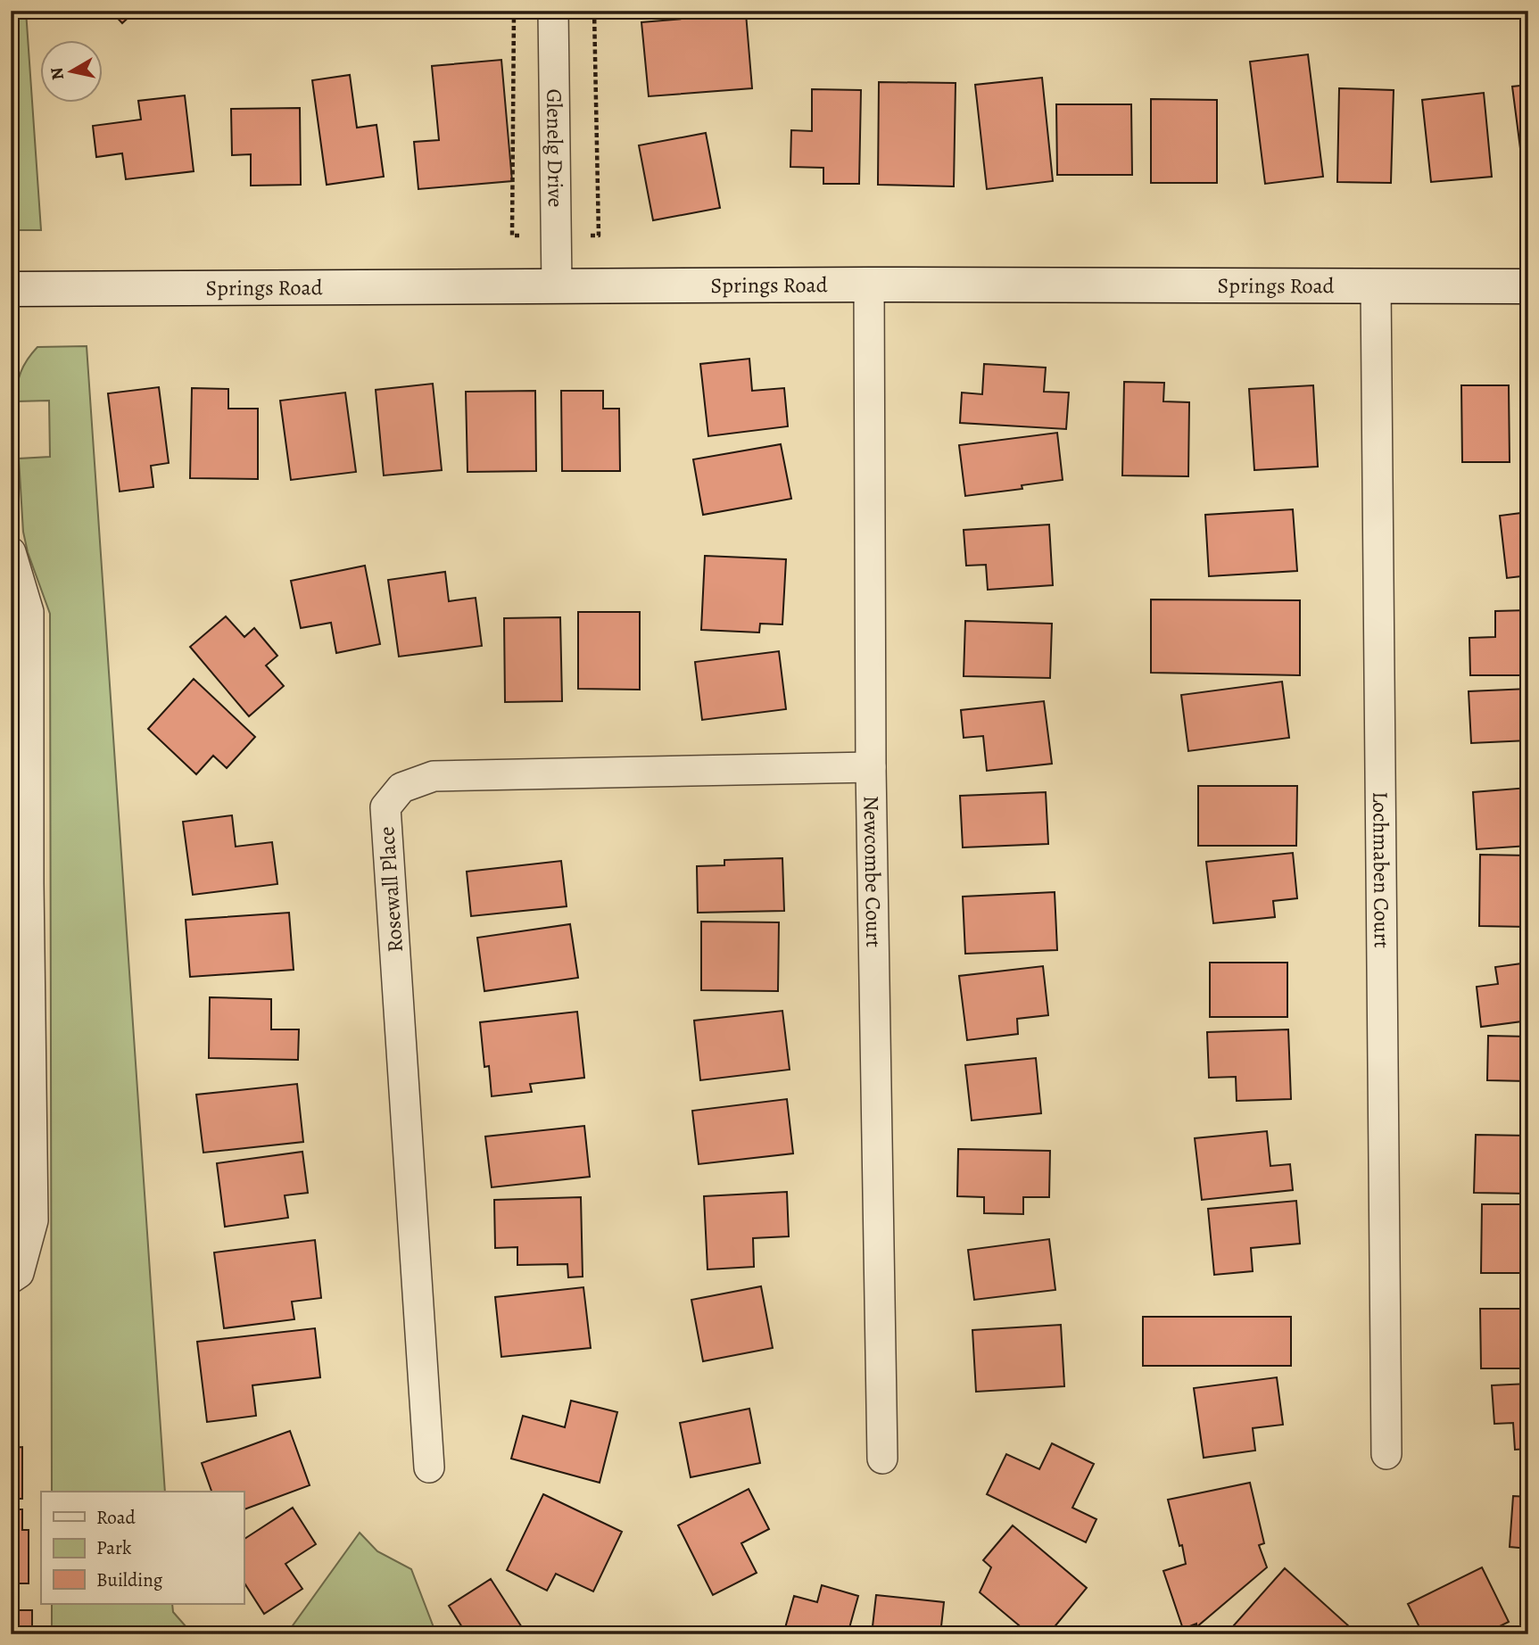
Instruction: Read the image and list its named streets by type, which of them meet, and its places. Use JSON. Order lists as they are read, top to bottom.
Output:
{
  "streets": {
    "main road": ["Springs Road"],
    "street": [
      "Glenelg Drive",
      "Lochmaben Court",
      "Newcombe Court",
      "Rosewall Place"
    ]
  },
  "crossings": [
    ["Glenelg Drive", "Springs Road"],
    ["Springs Road", "Lochmaben Court"],
    ["Springs Road", "Newcombe Court"],
    ["Newcombe Court", "Rosewall Place"]
  ],
  "legend": ["Road", "Park", "Building"],
  "north": "left"
}
